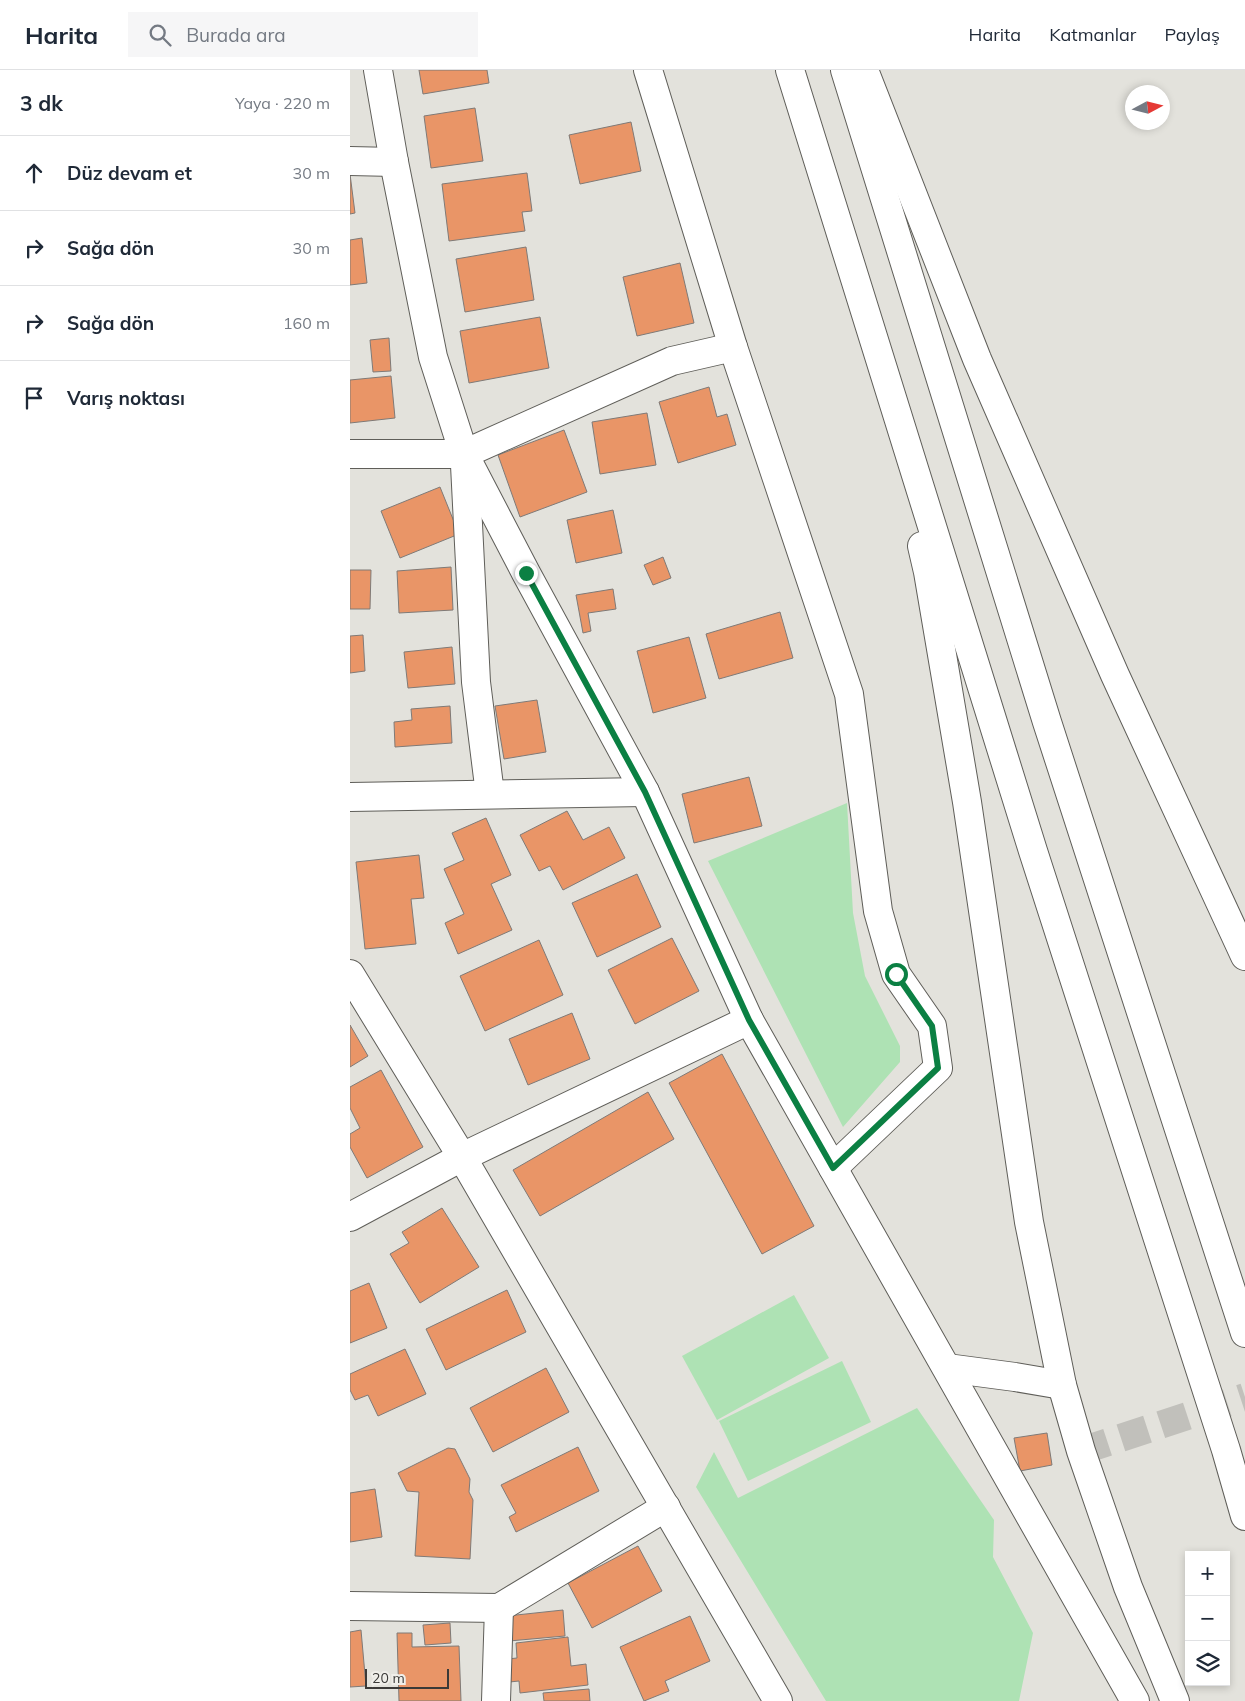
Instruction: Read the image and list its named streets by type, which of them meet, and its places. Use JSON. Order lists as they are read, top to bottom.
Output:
{
  "scale_bar": "20 m",
  "north": "right",
  "page": {
    "header": "Harita",
    "search": "Burada ara",
    "nav": ["Harita", "Katmanlar", "Paylaş"],
    "heading": ["3 dk", "Yaya · 220 m"],
    "list": [
      ["Düz devam et", "30 m"],
      ["Sağa dön", "30 m"],
      ["Sağa dön", "160 m"],
      "Varış noktası"
    ],
    "map_buttons": ["+", "−"],
    "scale": "20 m"
  }
}
